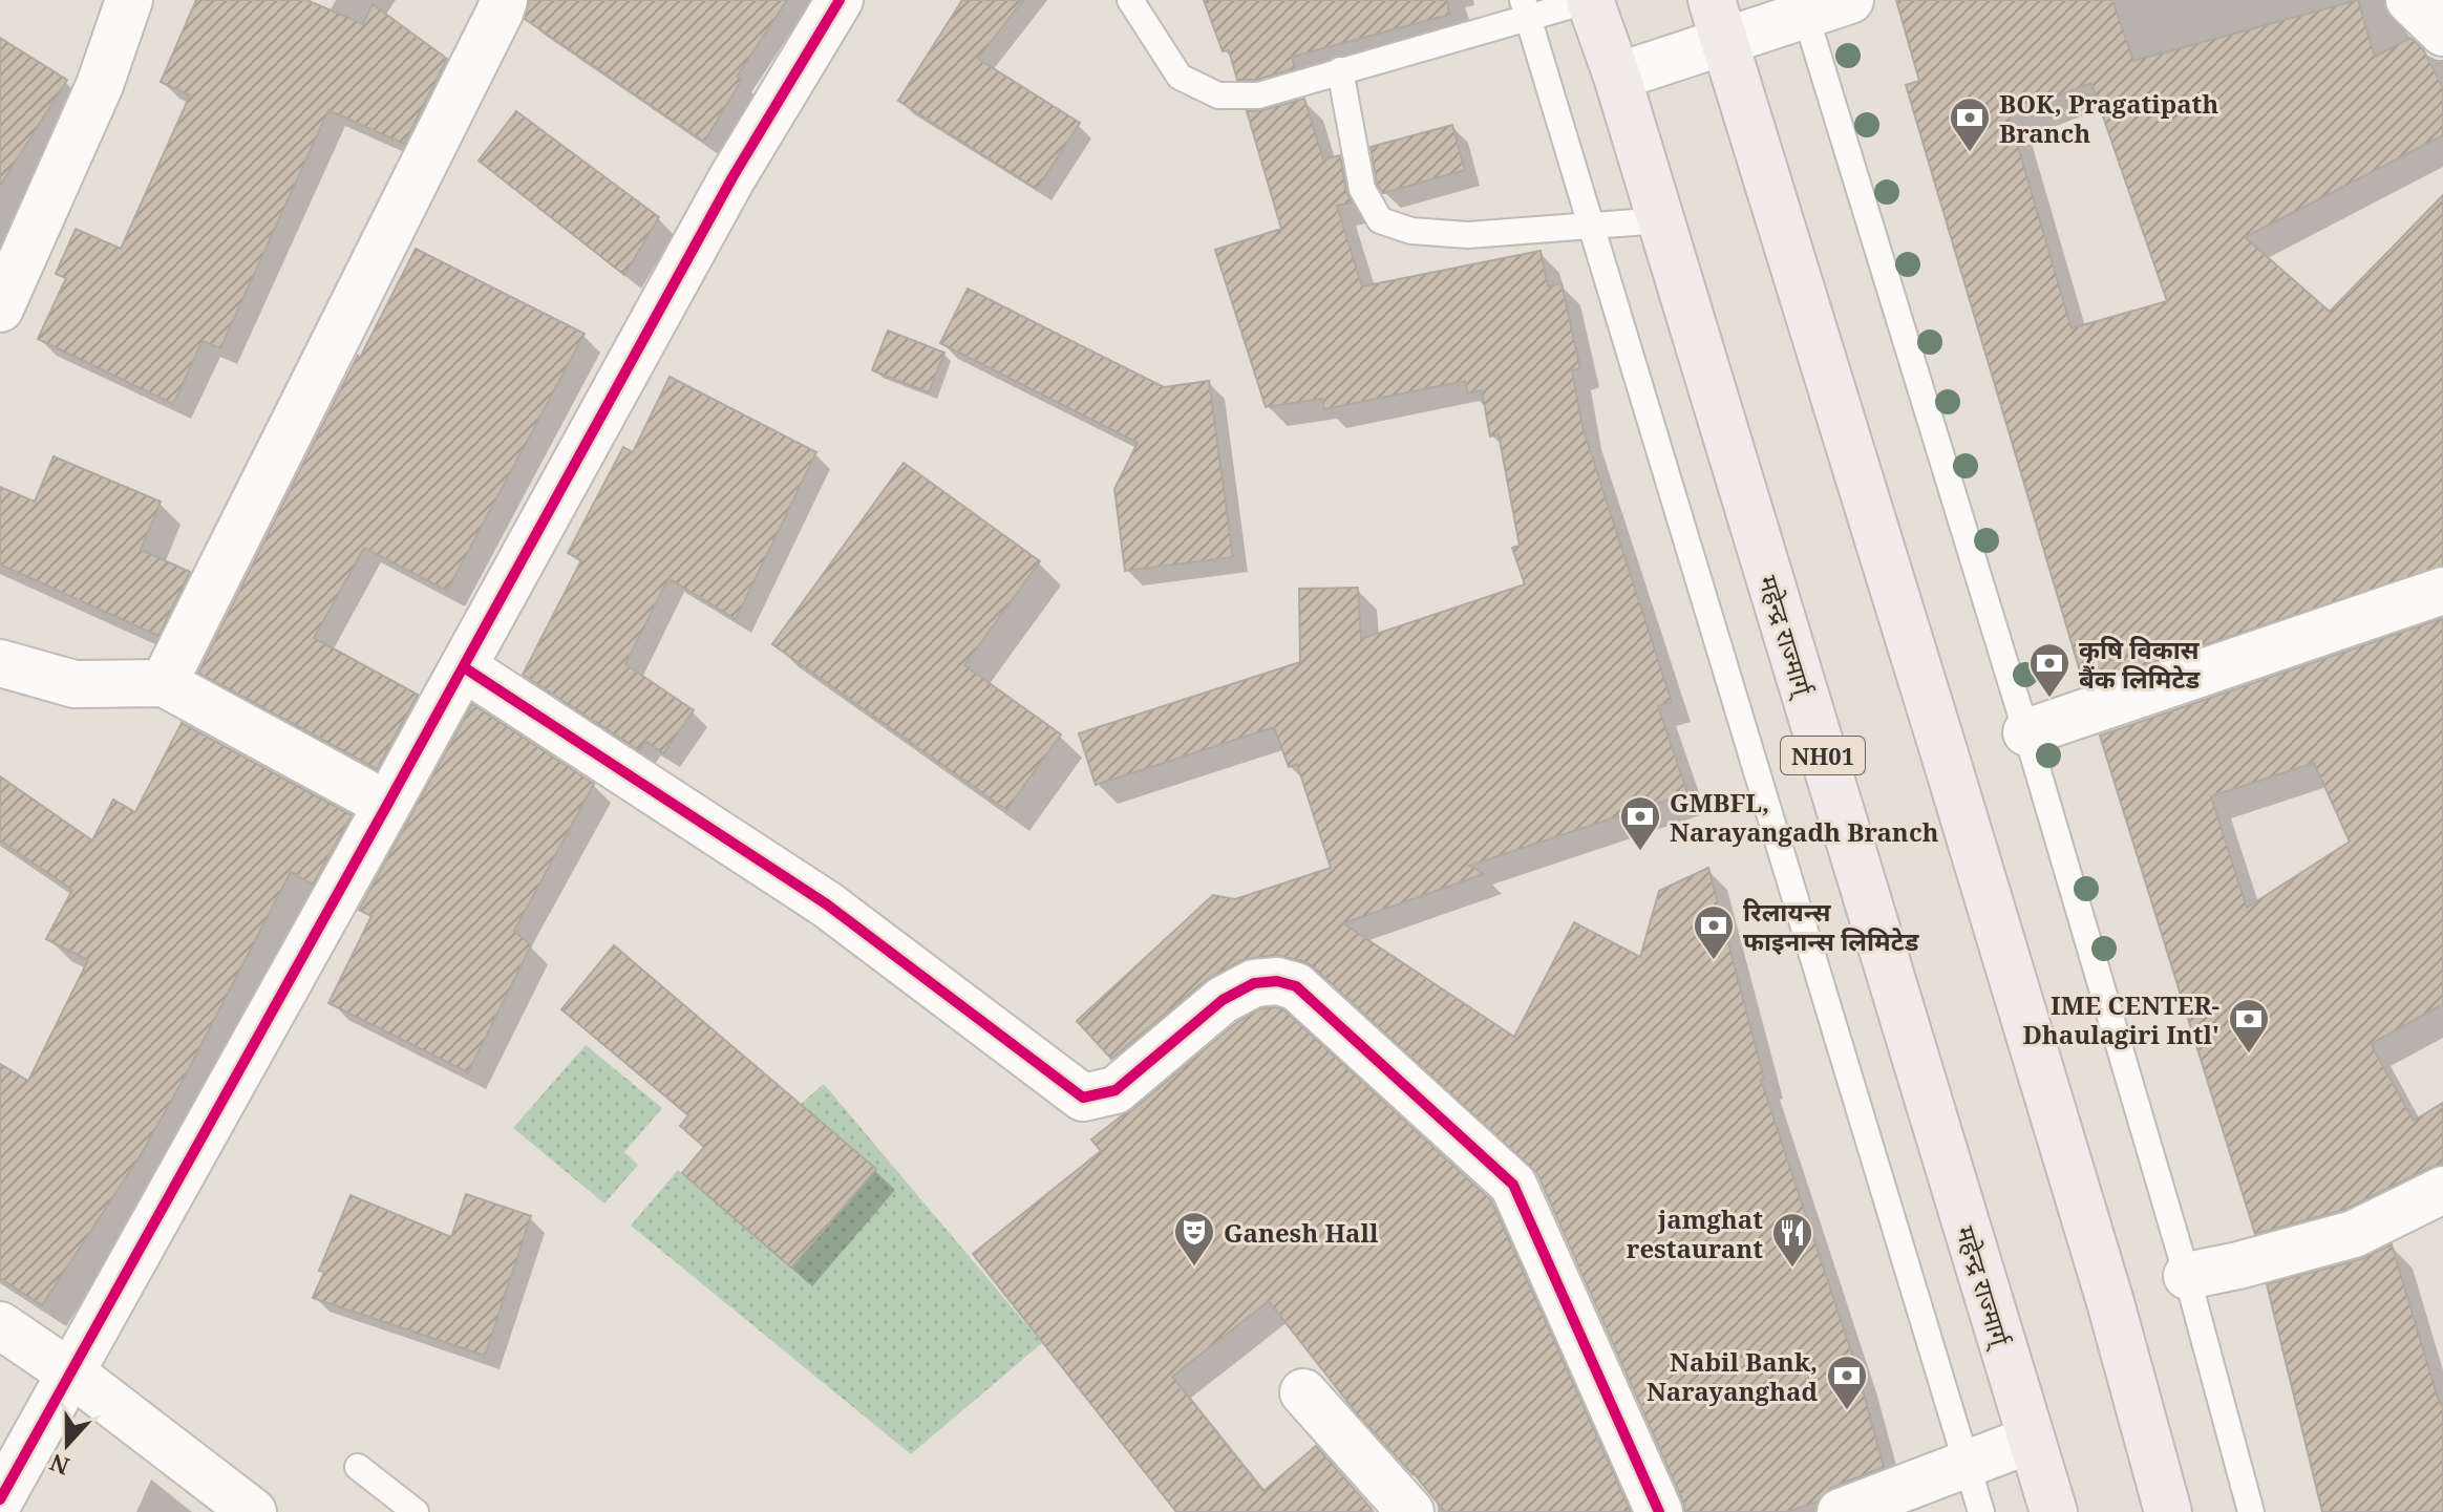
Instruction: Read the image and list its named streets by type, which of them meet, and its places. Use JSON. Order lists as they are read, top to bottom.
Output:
{
  "streets": {
    "highway": ["महेन्द्र राज्मार्ग्", "NH01"]
  },
  "places": {
    "bank": [
      "BOK, Pragatipath Branch",
      "कृषि विकास बैंक लिमिटेड",
      "GMBFL, Narayangadh Branch",
      "रिलायन्स फाइनान्स लिमिटेड",
      "IME CENTER- Dhaulagiri Intl'",
      "Nabil Bank, Narayanghad"
    ],
    "theatre": ["Ganesh Hall"],
    "restaurant": ["jamghat restaurant"]
  },
  "north": "bottom"
}
